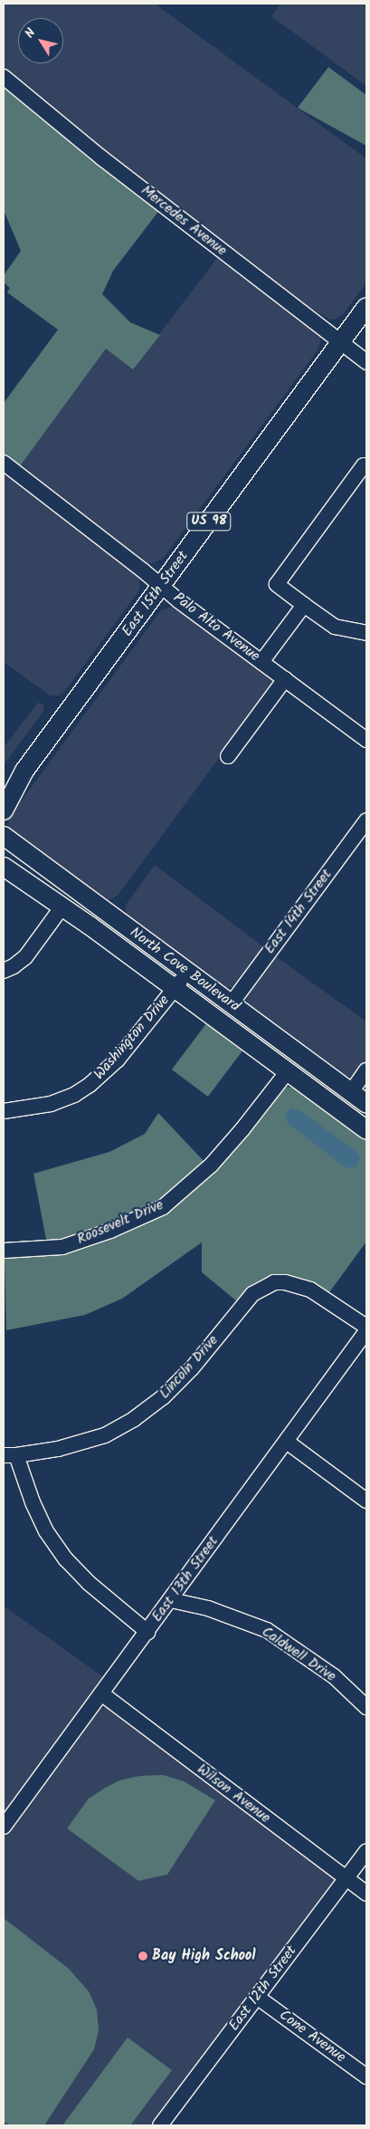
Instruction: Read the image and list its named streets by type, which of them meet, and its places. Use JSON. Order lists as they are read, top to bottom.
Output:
{
  "streets": {
    "main road": ["US 98", "East 15th Street", "North Cove Boulevard"],
    "street": [
      "Mercedes Avenue",
      "Palo Alto Avenue",
      "East 14th Street",
      "Washington Drive",
      "Roosevelt Drive",
      "Lincoln Drive",
      "East 13th Street",
      "Caldwell Drive",
      "Wilson Avenue",
      "East 12th Street",
      "Cone Avenue"
    ]
  },
  "crossings": [
    ["Mercedes Avenue", "East 15th Street"],
    ["East 15th Street", "Palo Alto Avenue"],
    ["East 14th Street", "North Cove Boulevard"],
    ["North Cove Boulevard", "Washington Drive"],
    ["North Cove Boulevard", "Roosevelt Drive"],
    ["East 13th Street", "Caldwell Drive"],
    ["East 13th Street", "Wilson Avenue"],
    ["Wilson Avenue", "East 12th Street"],
    ["East 12th Street", "Cone Avenue"]
  ],
  "places": ["Bay High School"],
  "north": "top left"
}
